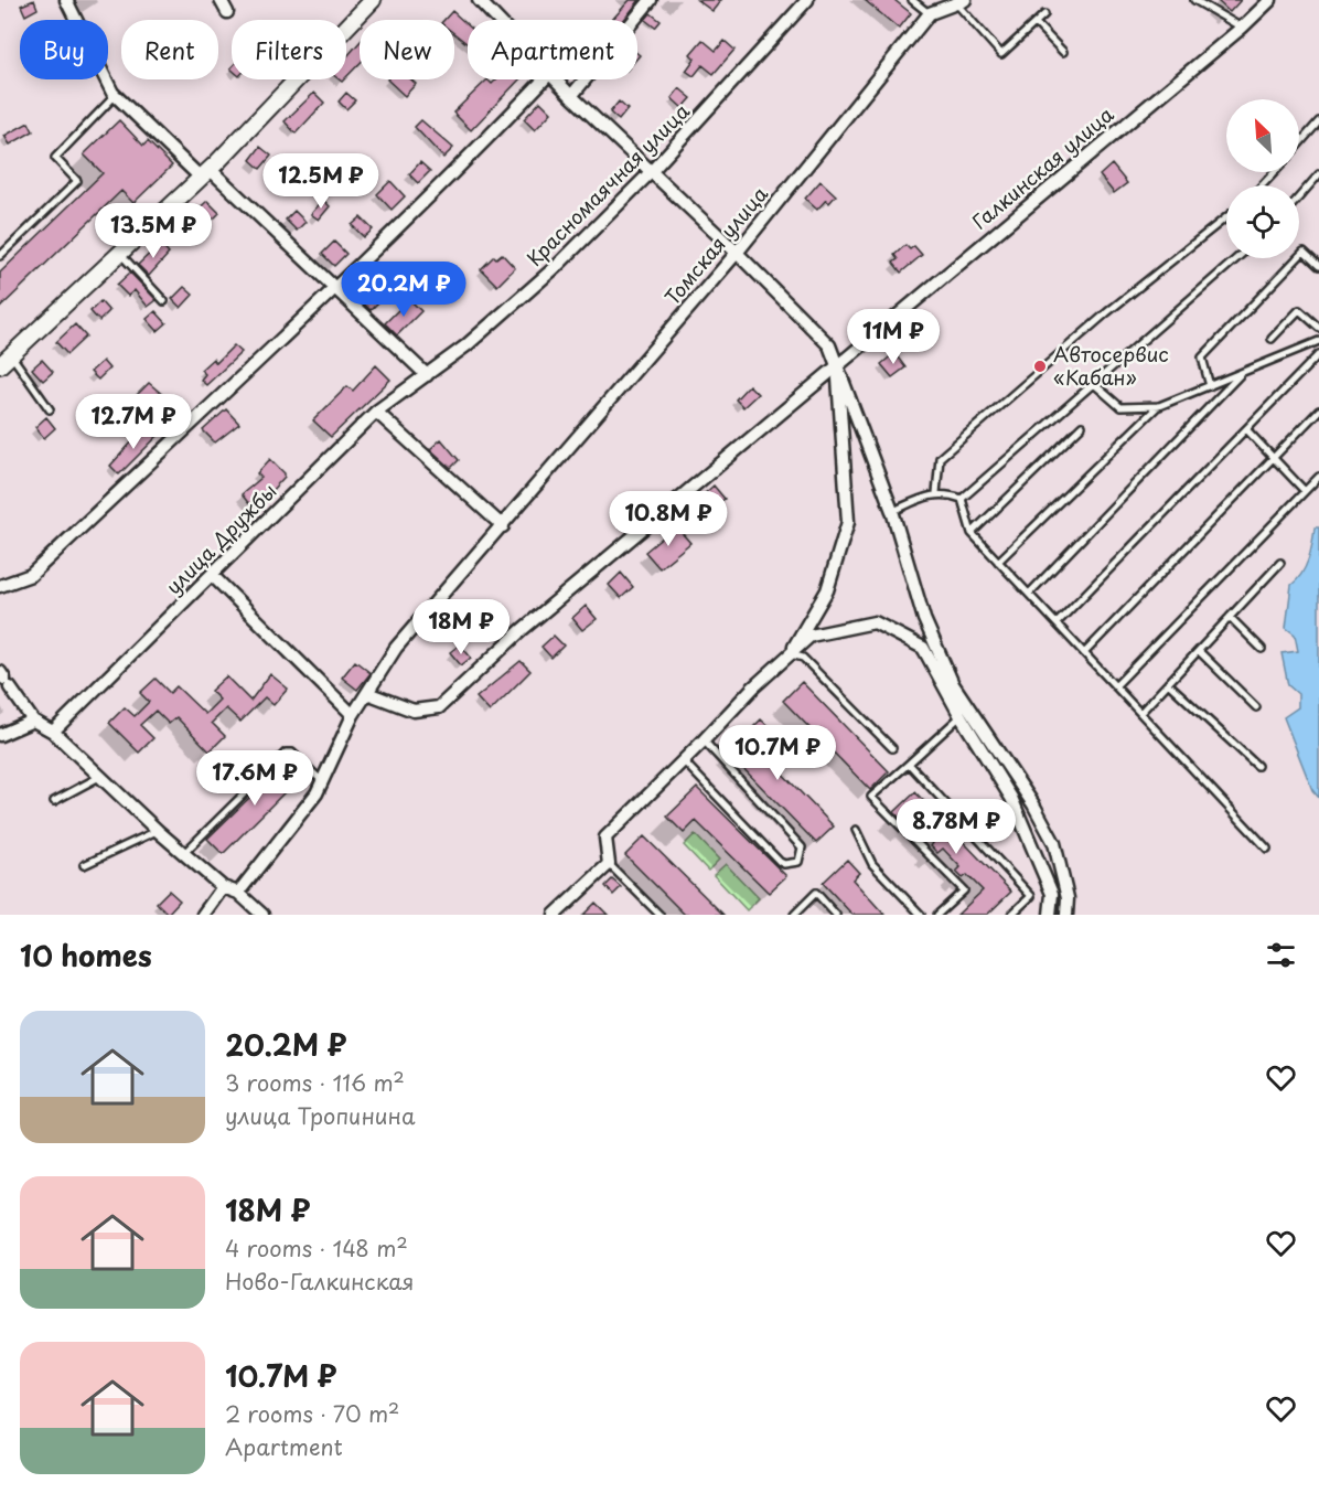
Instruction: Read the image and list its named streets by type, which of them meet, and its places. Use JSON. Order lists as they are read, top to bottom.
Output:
{
  "streets": {
    "street": [
      "Галкинская улица",
      "Красномаячная улица",
      "Томская улица",
      "улица Дружбы"
    ]
  },
  "crossings": [
    ["Галкинская улица", "Томская улица"],
    ["Красномаячная улица", "улица Дружбы"]
  ],
  "places": ["Автосервис «Кабан»"],
  "north": "top left",
  "page": {
    "chip": [
      "Buy",
      "Rent",
      "Filters",
      "New",
      "Apartment"
    ],
    "price": [
      "12.5M ₽",
      "13.5M ₽",
      "20.2M ₽",
      "11M ₽",
      "12.7M ₽",
      "10.8M ₽",
      "18M ₽",
      "10.7M ₽",
      "17.6M ₽",
      "8.78M ₽"
    ],
    "heading": "10 homes",
    "list": [
      {
        "name": "20.2M ₽",
        "note": "3 rooms · 116 m² · улица Тропинина"
      },
      {
        "name": "18M ₽",
        "note": "4 rooms · 148 m² · Ново-Галкинская"
      },
      {
        "name": "10.7M ₽",
        "note": "2 rooms · 70 m² · Apartment"
      }
    ]
  }
}
